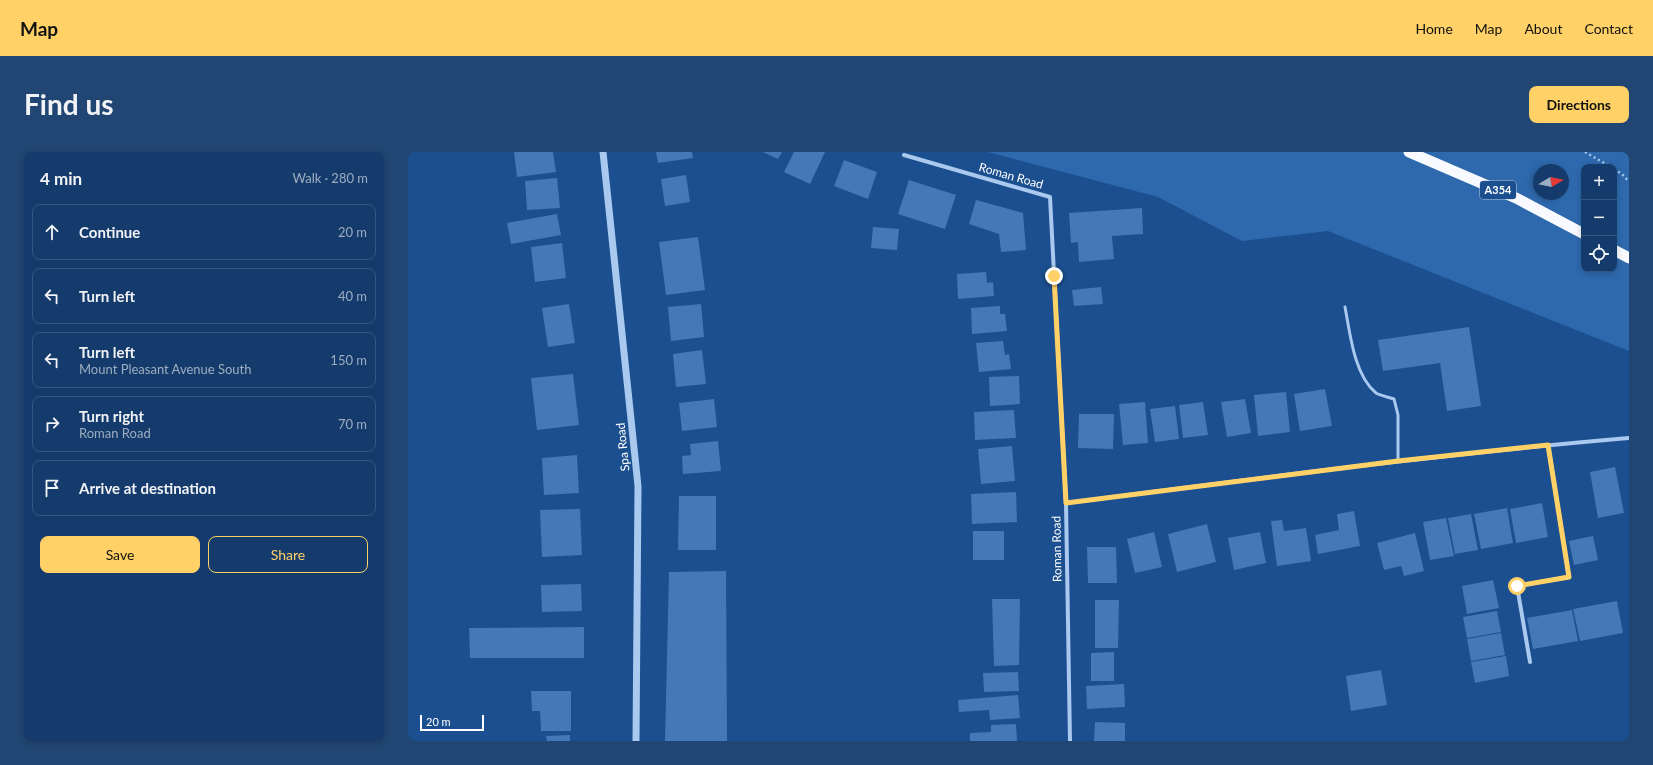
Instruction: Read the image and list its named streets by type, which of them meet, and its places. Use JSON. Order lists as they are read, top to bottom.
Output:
{
  "streets": {
    "highway": ["A354"],
    "street": ["Roman Road", "Spa Road"]
  },
  "scale_bar": "20 m",
  "north": "right",
  "page": {
    "header": "Map",
    "nav": [
      "Home",
      "Map",
      "About",
      "Contact"
    ],
    "buttons": [
      "Directions",
      ["Save", "Share"]
    ],
    "title": "Find us",
    "heading": ["4 min", "Walk · 280 m"],
    "map_buttons": ["+", "−"],
    "list": [
      ["Continue", "20 m"],
      ["Turn left", "40 m"],
      ["Turn left", "Mount Pleasant Avenue South", "150 m"],
      ["Turn right", "Roman Road", "70 m"],
      "Arrive at destination"
    ],
    "scale": "20 m"
  }
}
